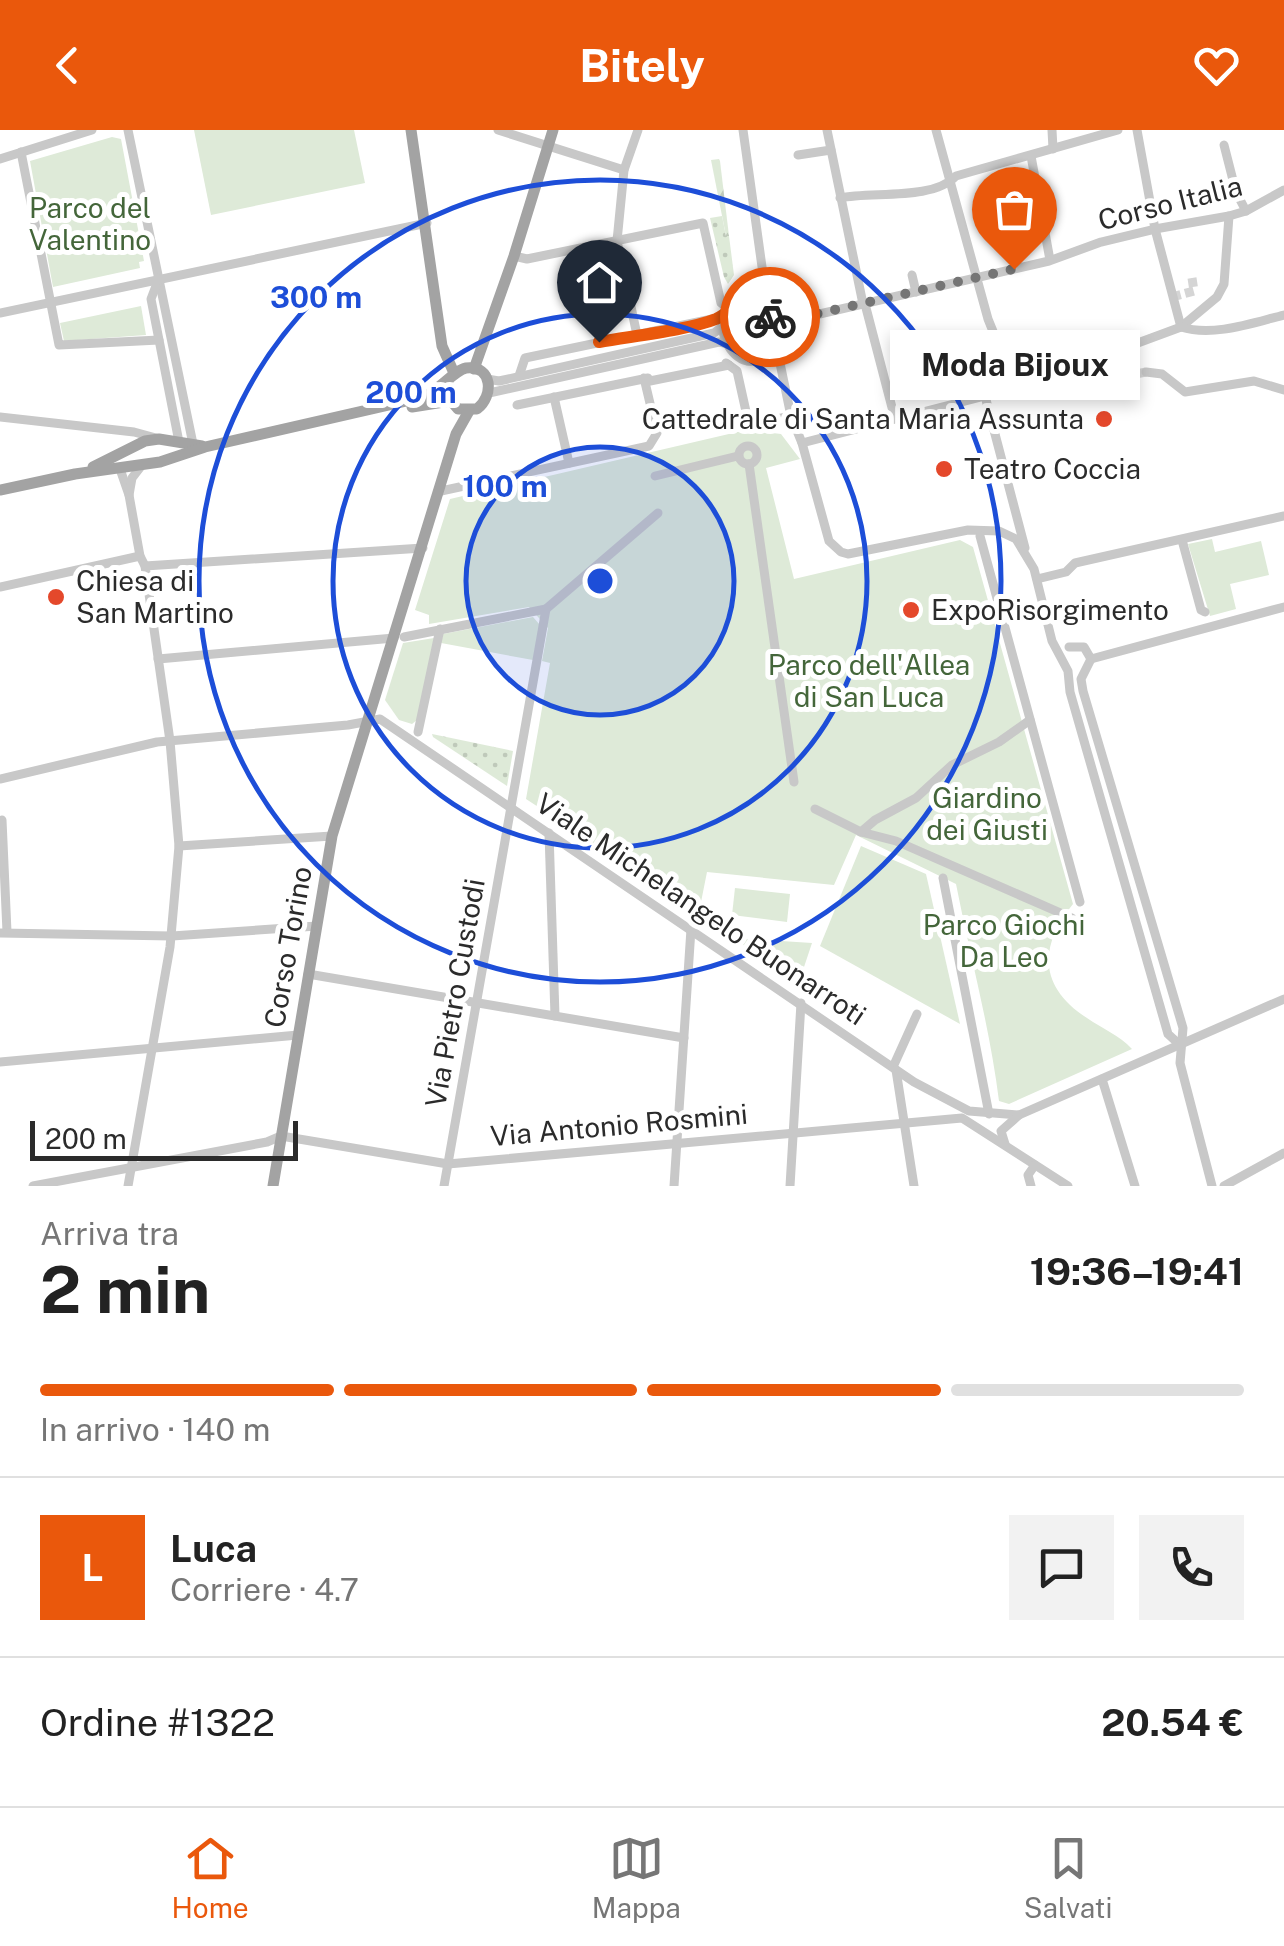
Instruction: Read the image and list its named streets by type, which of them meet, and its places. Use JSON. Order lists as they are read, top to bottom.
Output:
{
  "streets": {
    "main road": ["Corso Torino"],
    "street": [
      "Corso Italia",
      "Viale Michelangelo Buonarroti",
      "Via Pietro Custodi",
      "Via Antonio Rosmini"
    ]
  },
  "crossings": [
    ["Viale Michelangelo Buonarroti", "Corso Torino"],
    ["Viale Michelangelo Buonarroti", "Via Pietro Custodi"],
    ["Corso Torino", "Via Antonio Rosmini"],
    ["Via Pietro Custodi", "Via Antonio Rosmini"]
  ],
  "parks": [
    "Parco del Valentino",
    "Parco dell'Allea di San Luca",
    "Giardino dei Giusti",
    "Parco Giochi Da Leo"
  ],
  "places": [
    "Moda Bijoux",
    "Cattedrale di Santa Maria Assunta",
    "Teatro Coccia",
    "Chiesa di San Martino",
    "ExpoRisorgimento"
  ],
  "scale_bar": "200 m",
  "page": {
    "header": "Bitely",
    "bubble": "Moda Bijoux",
    "scale": "200 m",
    "heading": ["2 min", "Arriva tra", "19:36–19:41"],
    "panel": [
      "Luca",
      "Corriere · 4.7",
      "Ordine #1322",
      "20.54 €"
    ],
    "bar": "In arrivo · 140 m",
    "round": "L",
    "tabs": ["Home", "Mappa", "Salvati"]
  },
  "rings": ["300 m", "200 m", "100 m"]
}
